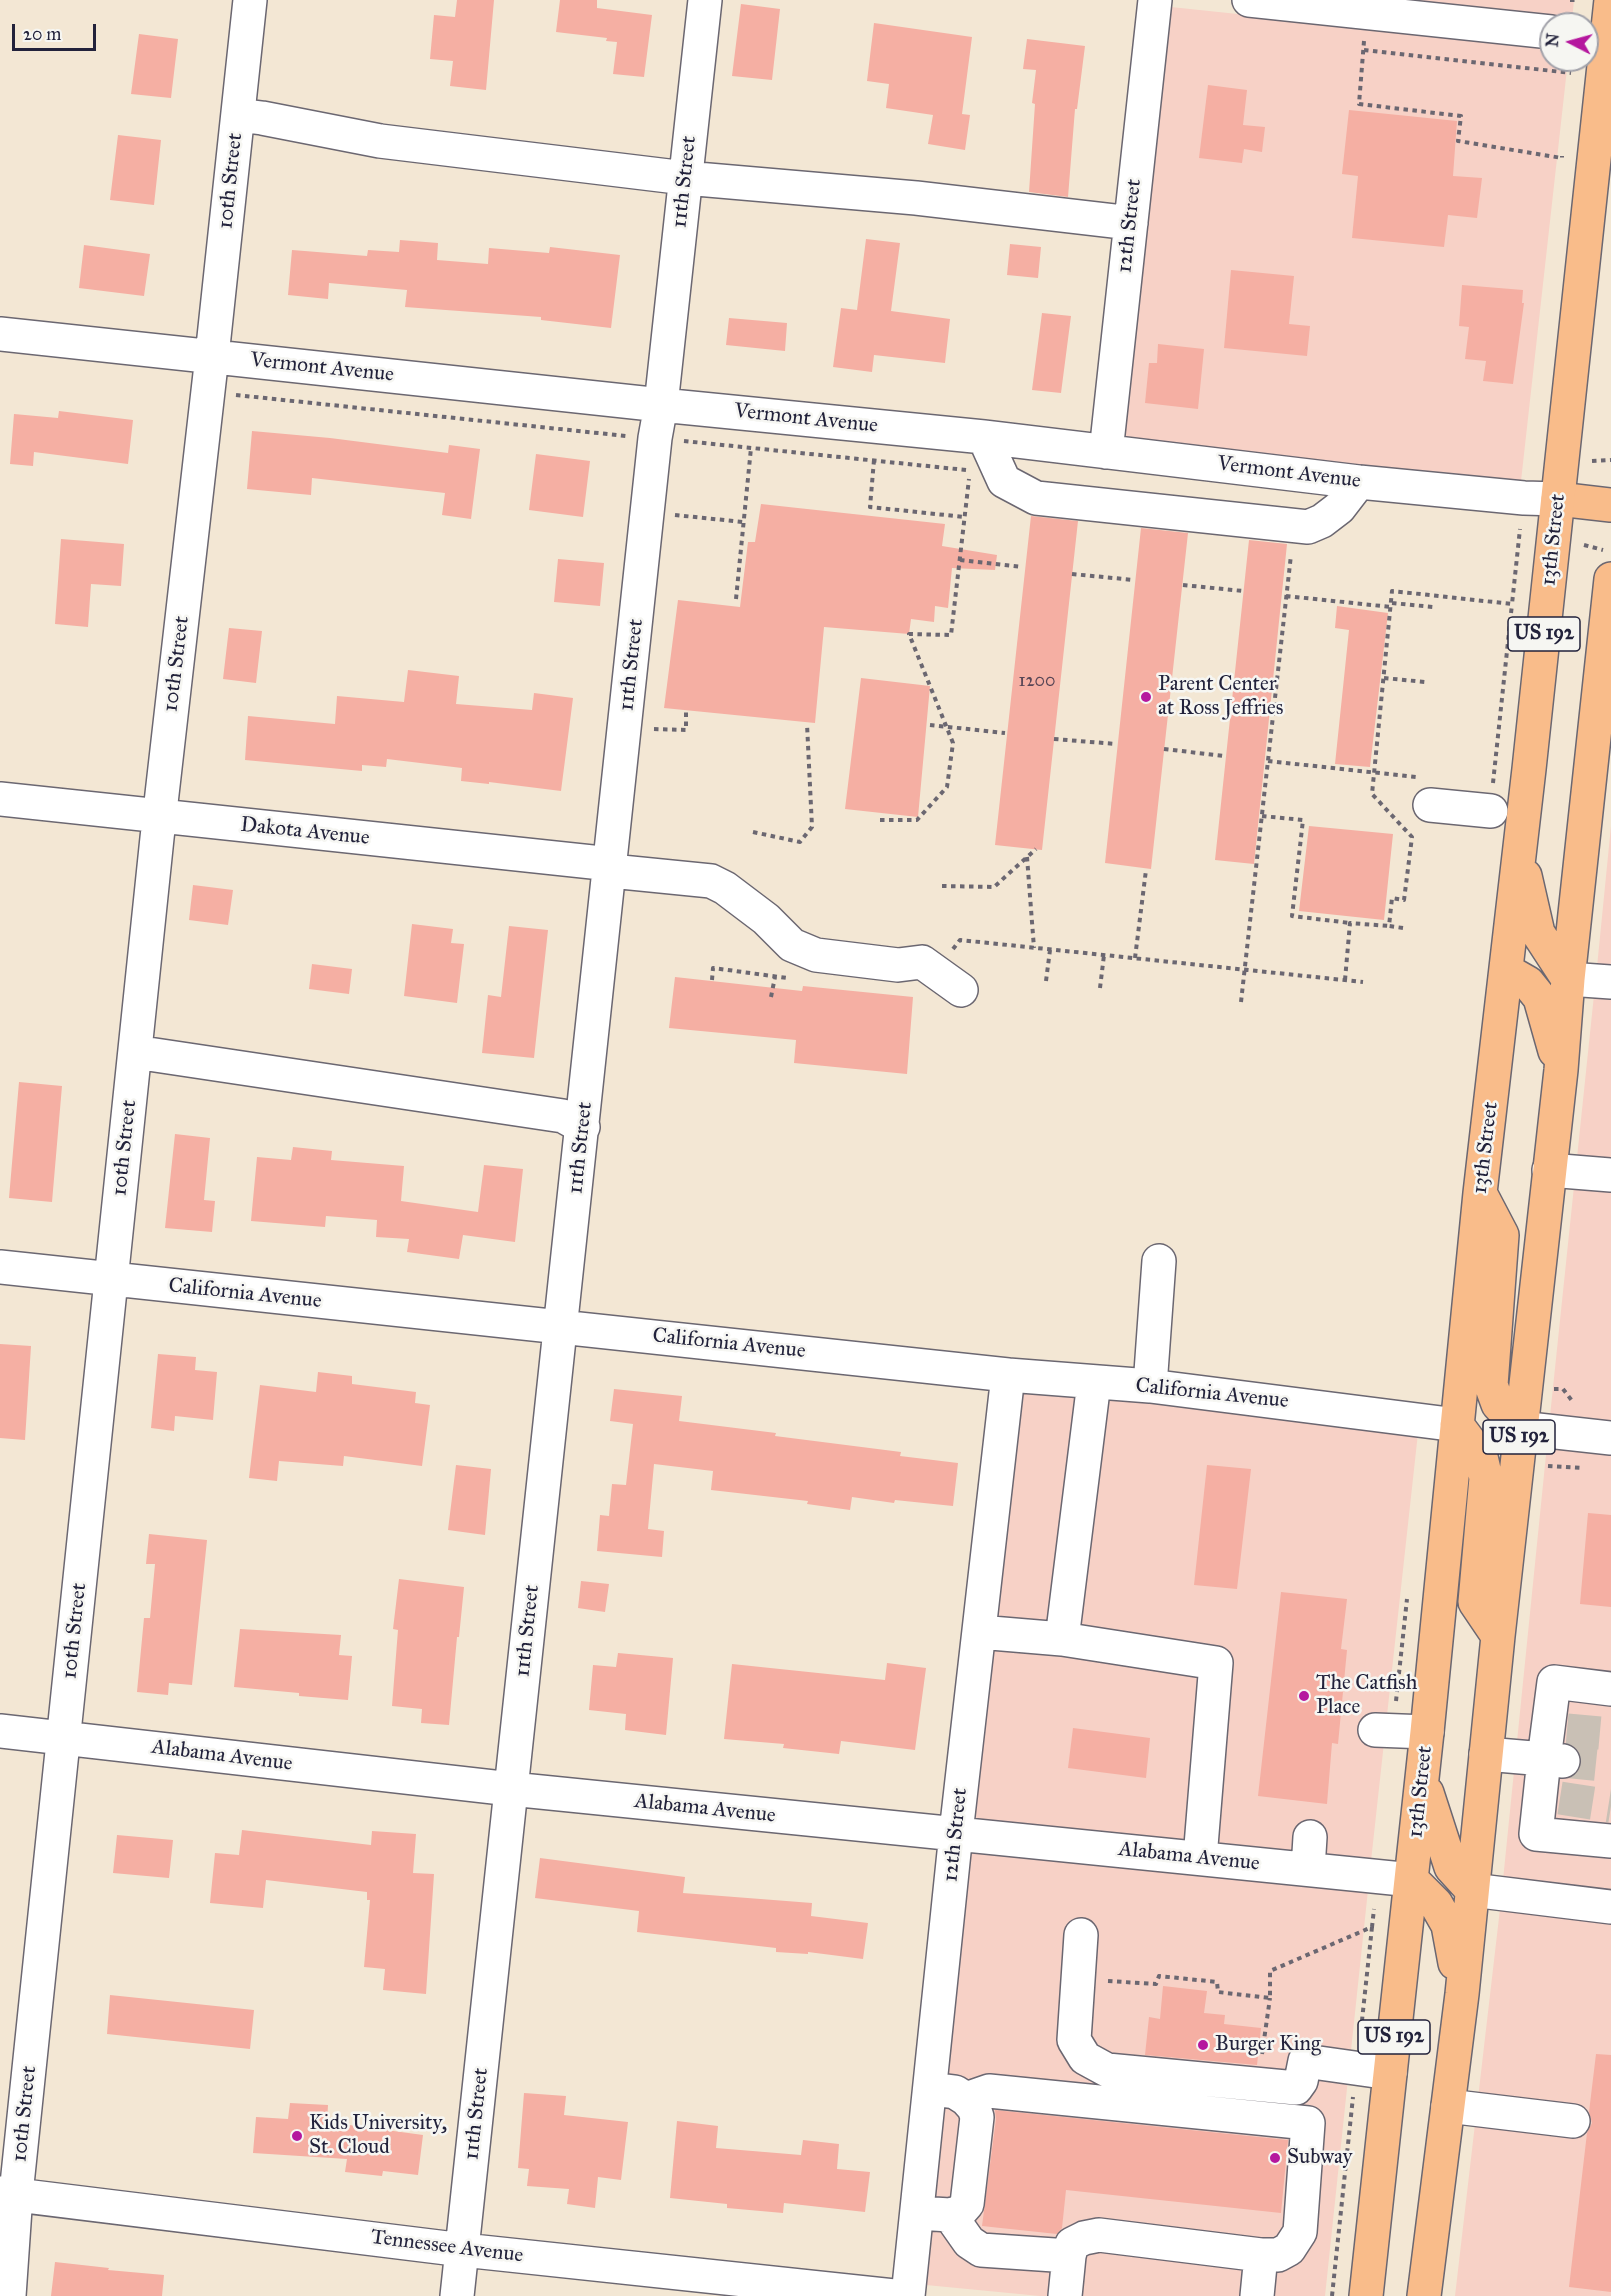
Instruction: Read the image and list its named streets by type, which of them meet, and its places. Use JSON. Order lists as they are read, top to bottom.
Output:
{
  "streets": {
    "main road": ["Vermont Avenue", "13th Street", "US 192"],
    "street": [
      "10th Street",
      "11th Street",
      "12th Street",
      "Dakota Avenue",
      "California Avenue",
      "Alabama Avenue",
      "Tennessee Avenue"
    ]
  },
  "crossings": [
    ["10th Street", "Vermont Avenue"],
    ["10th Street", "Dakota Avenue"],
    ["10th Street", "California Avenue"],
    ["10th Street", "Alabama Avenue"],
    ["10th Street", "Tennessee Avenue"],
    ["11th Street", "Vermont Avenue"],
    ["11th Street", "Dakota Avenue"],
    ["11th Street", "California Avenue"],
    ["11th Street", "Alabama Avenue"],
    ["11th Street", "Tennessee Avenue"],
    ["12th Street", "Vermont Avenue"],
    ["12th Street", "California Avenue"],
    ["12th Street", "Alabama Avenue"],
    ["Vermont Avenue", "13th Street"],
    ["13th Street", "California Avenue"],
    ["13th Street", "Alabama Avenue"]
  ],
  "places": [
    "Parent Center at Ross Jeffries",
    "The Catfish Place",
    "Burger King",
    "Kids University, St. Cloud",
    "Subway"
  ],
  "house_numbers": ["1200"],
  "scale_bar": "20 m",
  "north": "left"
}
